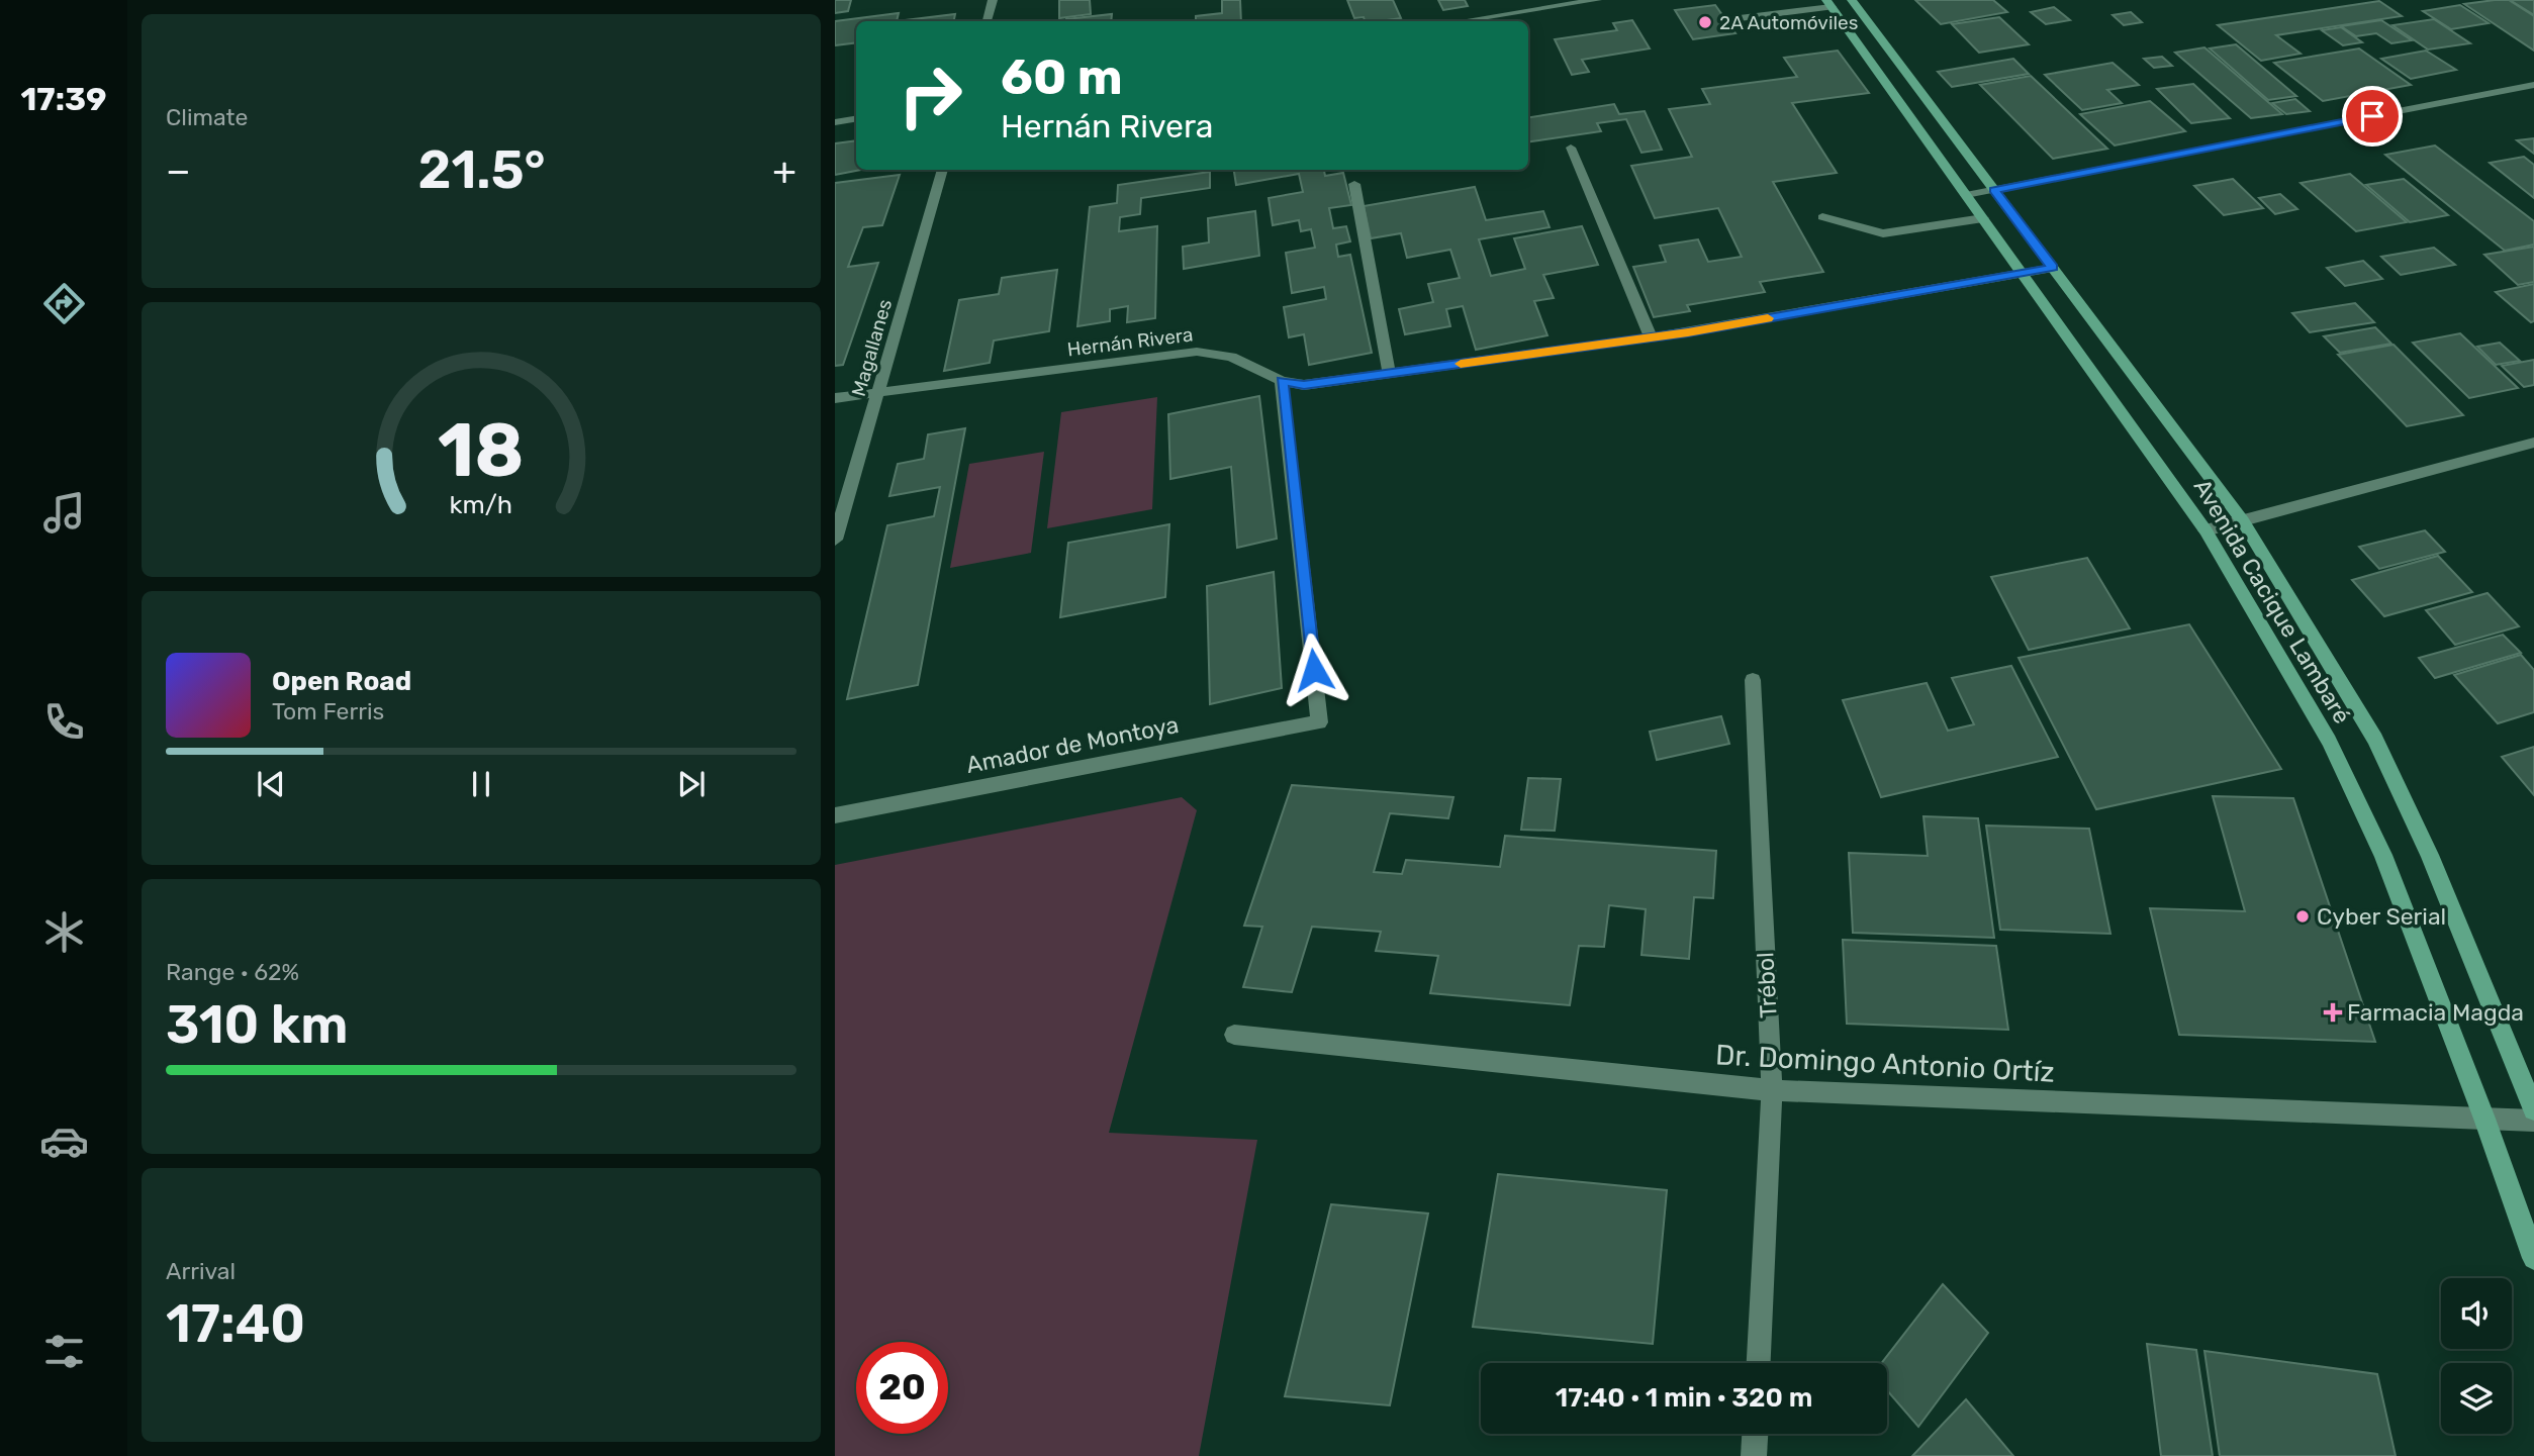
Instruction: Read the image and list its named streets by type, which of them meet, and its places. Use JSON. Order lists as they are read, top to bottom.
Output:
{
  "streets": {
    "main road": ["Avenida Cacique Lambaré"],
    "street": [
      "Hernán Rivera",
      "Magallanes",
      "Amador de Montoya",
      "Trébol",
      "Dr. Domingo Antonio Ortíz"
    ]
  },
  "crossings": [
    ["Hernán Rivera", "Magallanes"],
    ["Hernán Rivera", "Avenida Cacique Lambaré"],
    ["Hernán Rivera", "Amador de Montoya"],
    ["Avenida Cacique Lambaré", "Dr. Domingo Antonio Ortíz"],
    ["Trébol", "Dr. Domingo Antonio Ortíz"]
  ],
  "places": {
    "other": ["2A Automóviles", "Cyber Serial"],
    "health": ["Farmacia Magda"]
  },
  "page": {
    "tabs": "17:39",
    "tile": [
      "Climate",
      ["Range · 62%", "310 km"],
      ["Arrival", "17:40"]
    ],
    "turn": ["60 m", "Hernán Rivera"],
    "heat": ["−", "21.5°", "+"],
    "song": ["Open Road", "Tom Ferris"],
    "limit": "20",
    "trip": "17:40 · 1 min · 320 m",
    "gauge": ["18", "km/h"]
  }
}
